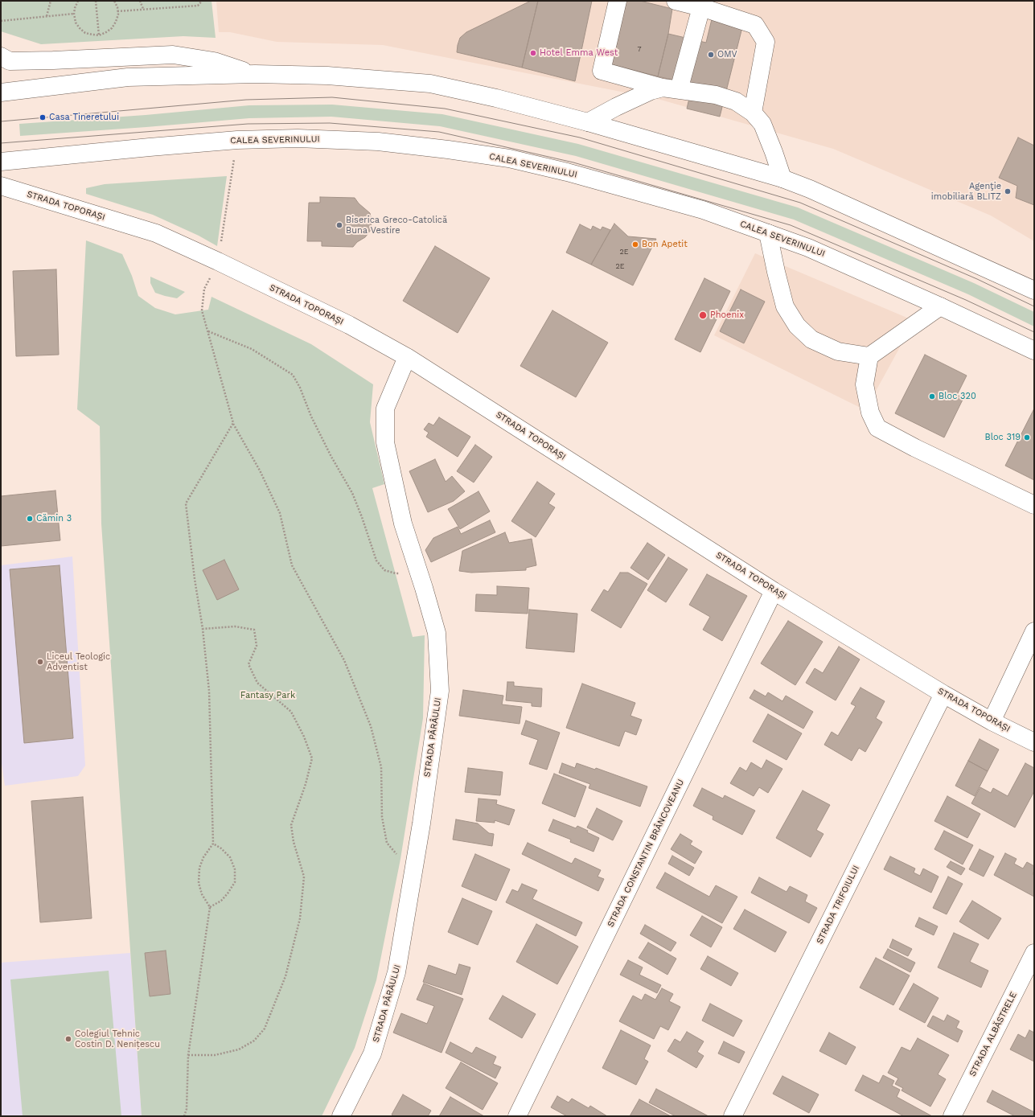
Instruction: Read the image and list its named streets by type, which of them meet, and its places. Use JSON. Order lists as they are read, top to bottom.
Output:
{
  "streets": {
    "street": [
      "CALEA SEVERINULUI",
      "STRADA TOPORAȘI",
      "STRADA PÂRÂULUI",
      "STRADA CONSTANTIN BRÂNCOVEANU",
      "STRADA TRIFOIULUI",
      "STRADA ALBĂSTRELE"
    ]
  },
  "crossings": [
    ["STRADA TOPORAȘI", "STRADA PÂRÂULUI"],
    ["STRADA TOPORAȘI", "STRADA CONSTANTIN BRÂNCOVEANU"],
    ["STRADA TOPORAȘI", "STRADA TRIFOIULUI"]
  ],
  "parks": ["Fantasy Park"],
  "places": [
    "Hotel Emma West",
    "OMV",
    "Casa Tineretului",
    "Agenţie imobiliară BLITZ",
    "Biserica Greco-Catolică Buna Vestire",
    "Bon Apetit",
    "Phoenix",
    "Bloc 320",
    "Bloc 319",
    "Cămin 3",
    "Liceul Teologic Adventist",
    "Colegiul Tehnic Costin D. Nenițescu"
  ],
  "house_numbers": ["7", "2E", "2E"]
}
